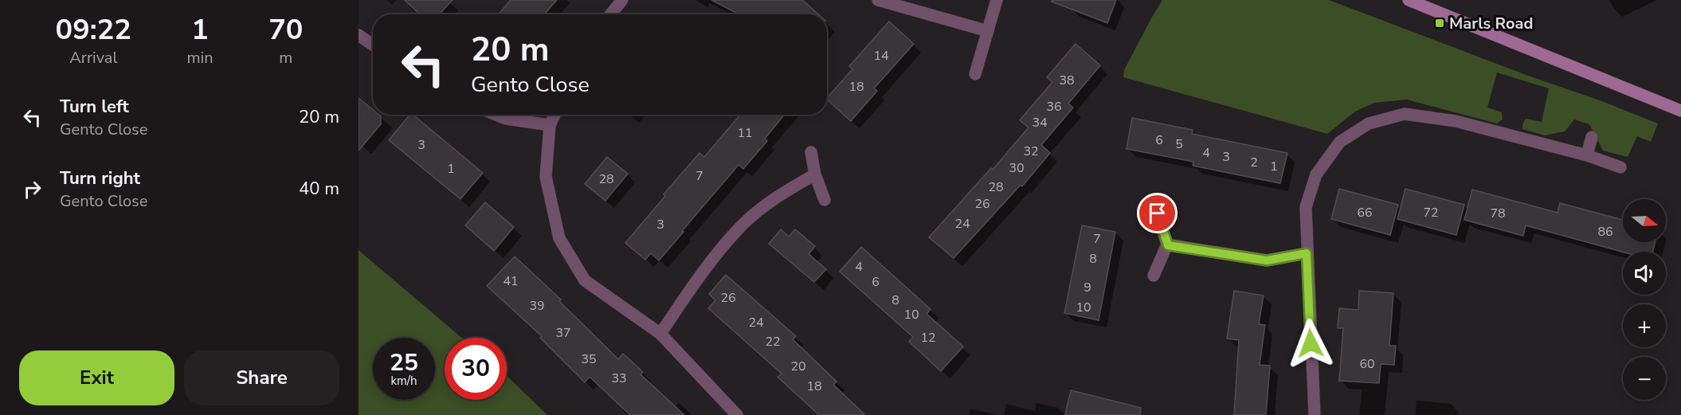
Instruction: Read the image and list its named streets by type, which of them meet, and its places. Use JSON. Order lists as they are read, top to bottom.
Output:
{
  "places": {
    "transit": ["Marls Road"]
  },
  "house_numbers": [
    "14",
    "38",
    "18",
    "36",
    "34",
    "11",
    "6",
    "5",
    "3",
    "32",
    "4",
    "3",
    "2",
    "1",
    "30",
    "1",
    "7",
    "28",
    "28",
    "26",
    "66",
    "72",
    "78",
    "24",
    "3",
    "86",
    "7",
    "8",
    "4",
    "41",
    "6",
    "9",
    "26",
    "8",
    "39",
    "10",
    "10",
    "24",
    "37",
    "12",
    "22",
    "35",
    "60",
    "20",
    "33",
    "18"
  ],
  "north": "right",
  "page": {
    "eta": [
      "09:22",
      "Arrival",
      "1",
      "min",
      "70",
      "m"
    ],
    "turn": ["20 m", "Gento Close"],
    "list": [
      {
        "name": "Turn left",
        "note": "Gento Close",
        "value": "20 m"
      },
      {
        "name": "Turn right",
        "note": "Gento Close",
        "value": "40 m"
      }
    ],
    "map_buttons": ["+", "−"],
    "speed": "25 km/h",
    "limit": "30",
    "buttons": ["Exit", "Share"]
  }
}
